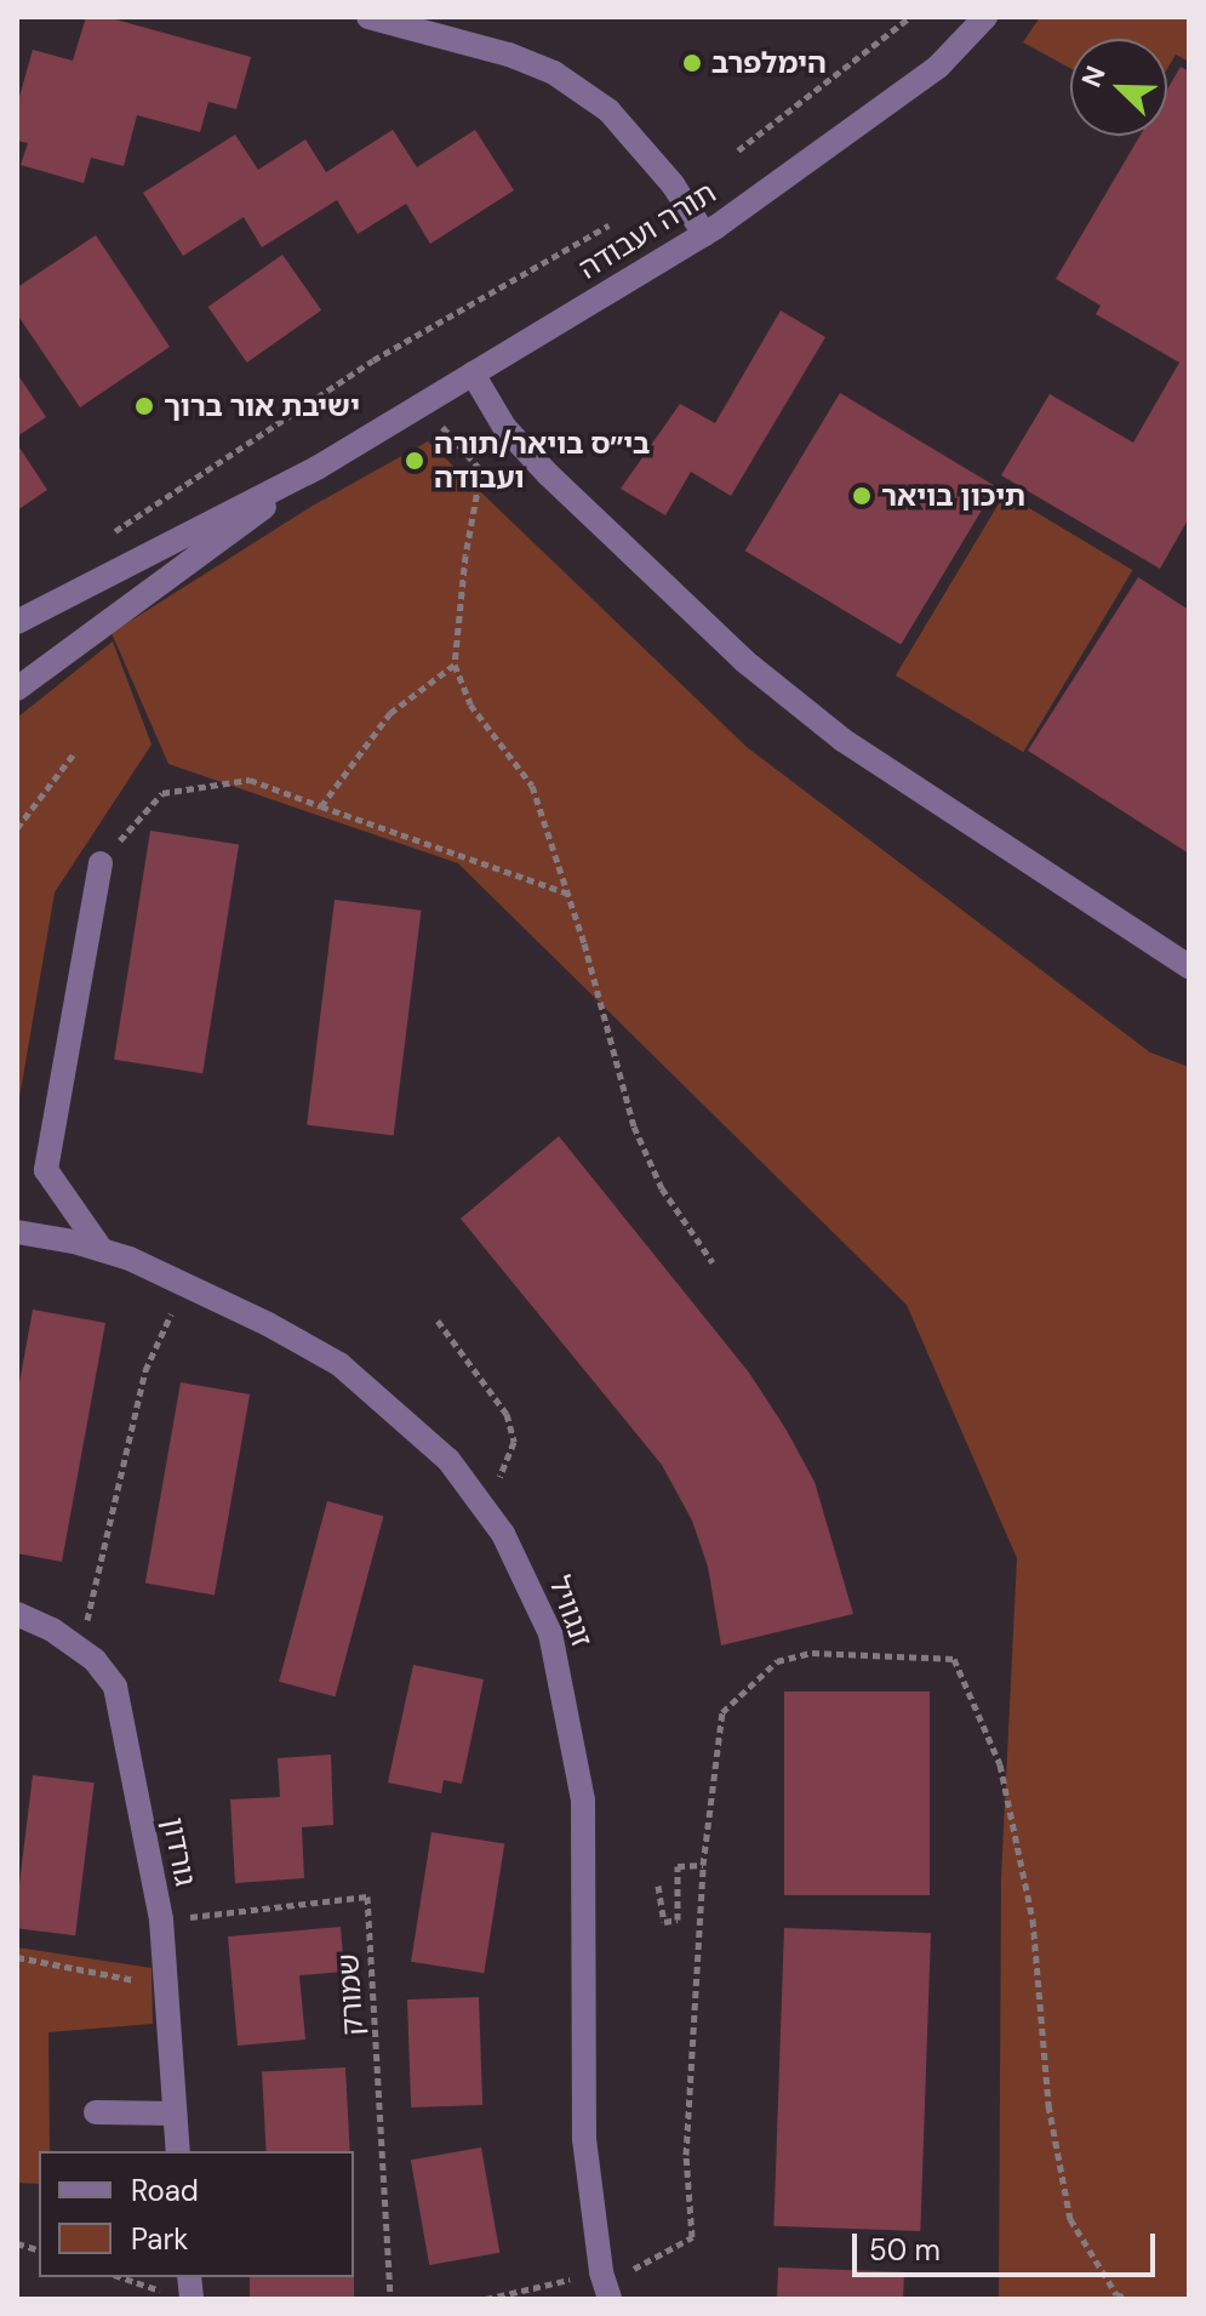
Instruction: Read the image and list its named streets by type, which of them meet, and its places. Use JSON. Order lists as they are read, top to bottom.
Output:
{
  "streets": {
    "street": ["תורה ועבודה", "זנגוויל", "גורדון"],
    "path": ["שמורק"]
  },
  "crossings": [
    ["גורדון", "שמורק"]
  ],
  "places": [
    "הימלפרב",
    "ישיבת אור ברוך",
    "בי״ס בויאר/תורה ועבודה",
    "תיכון בויאר"
  ],
  "legend": ["Road", "Park"],
  "scale_bar": "50 m",
  "north": "top left"
}
